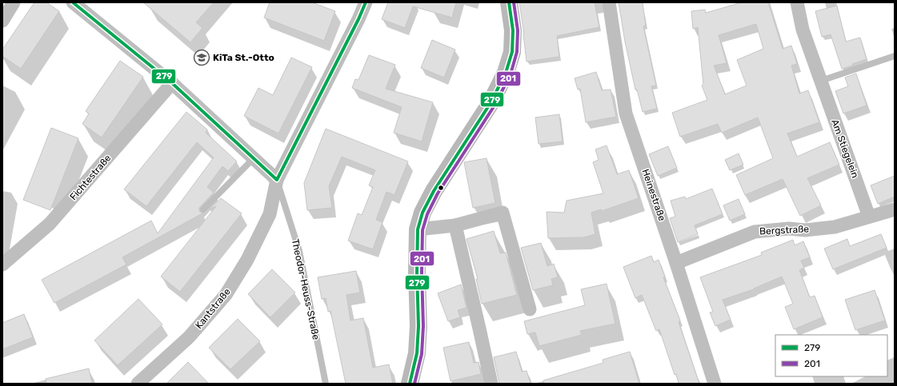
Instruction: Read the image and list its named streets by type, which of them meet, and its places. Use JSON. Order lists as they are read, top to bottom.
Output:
{
  "streets": {
    "street": [
      "Am Stiegelein",
      "Fichtestraße",
      "Heinestraße",
      "Bergstraße",
      "Theodor-Heuss-Straße",
      "Kantstraße"
    ]
  },
  "crossings": [
    ["Am Stiegelein", "Bergstraße"],
    ["Fichtestraße", "Theodor-Heuss-Straße"],
    ["Heinestraße", "Bergstraße"],
    ["Theodor-Heuss-Straße", "Kantstraße"]
  ],
  "places": {
    "school or university": ["KiTa St.-Otto"]
  },
  "lines": ["transit line 279", "transit line 201"],
  "legend": ["279", "201"]
}
